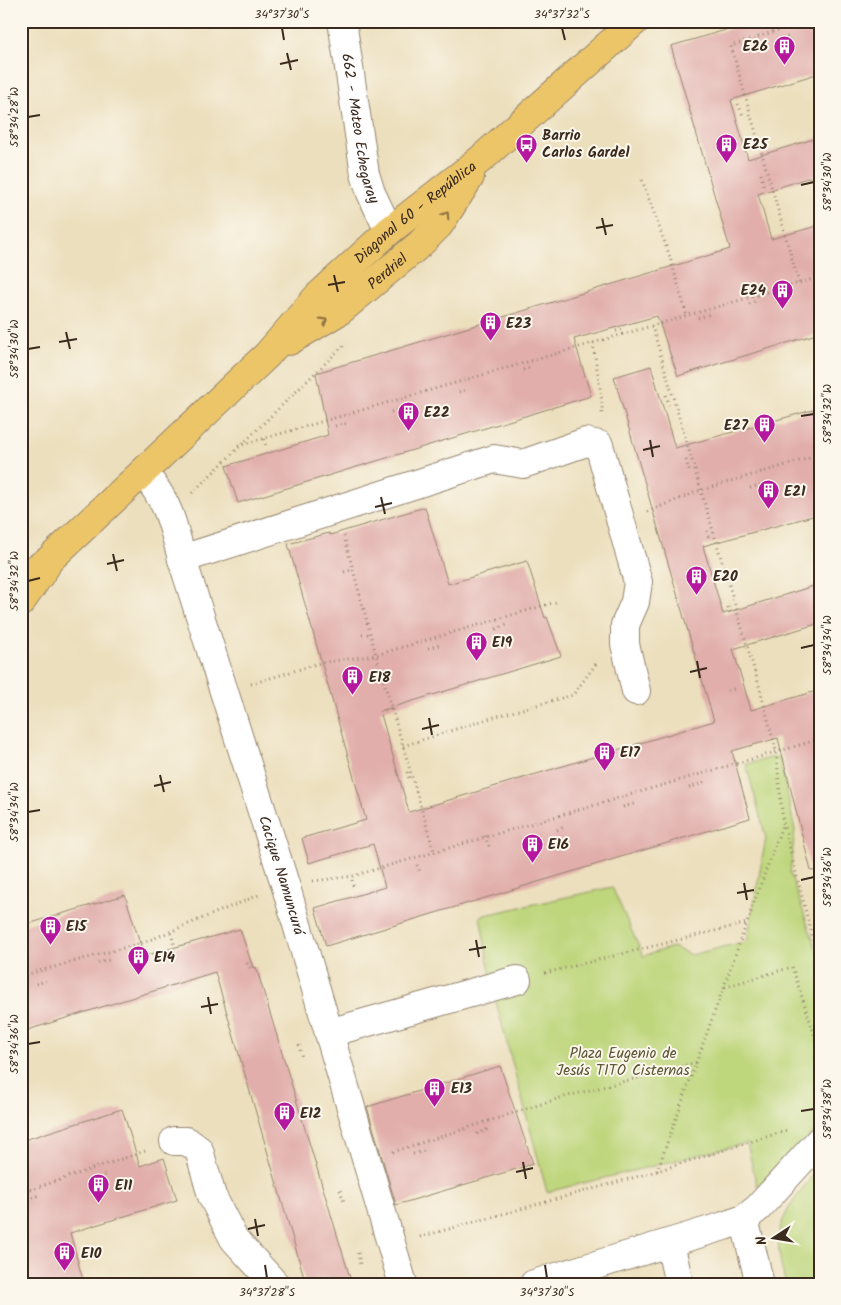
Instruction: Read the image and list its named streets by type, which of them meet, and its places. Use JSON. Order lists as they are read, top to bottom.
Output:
{
  "streets": {
    "main road": ["Diagonal 60 - República", "Perdriel"],
    "street": ["662 - Mateo Echegaray", "Cacique Namuncurá"]
  },
  "crossings": [
    ["662 - Mateo Echegaray", "Diagonal 60 - República"],
    ["Diagonal 60 - República", "Perdriel"]
  ],
  "one_way": ["Perdriel"],
  "parks": ["Plaza Eugenio de Jesús TITO Cisternas"],
  "places": {
    "building": [
      "E26",
      "E25",
      "E24",
      "E23",
      "E22",
      "E27",
      "E21",
      "E20",
      "E19",
      "E18",
      "E17",
      "E16",
      "E15",
      "E14",
      "E13",
      "E12",
      "E11",
      "E10"
    ],
    "bus stop": ["Barrio Carlos Gardel"]
  },
  "north": "left",
  "coordinates": [
    "34°37'30\"S",
    "34°37'32\"S",
    "58°34'28\"W",
    "58°34'30\"W",
    "58°34'32\"W",
    "58°34'34\"W",
    "58°34'36\"W",
    "58°34'38\"W",
    "34°37'28\"S"
  ]
}
